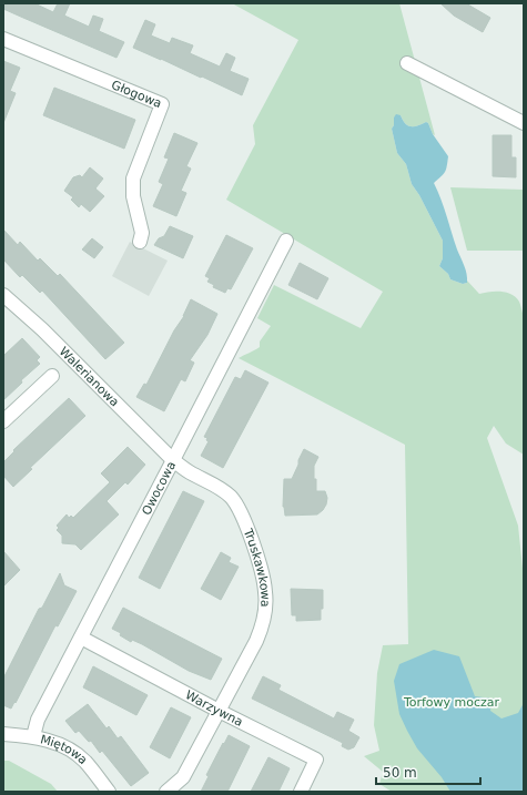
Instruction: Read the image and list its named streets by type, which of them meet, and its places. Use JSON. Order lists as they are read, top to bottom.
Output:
{
  "streets": {
    "street": [
      "Głogowa",
      "Walerianowa",
      "Owocowa",
      "Truskawkowa",
      "Warzywna",
      "Miętowa"
    ]
  },
  "crossings": [
    ["Walerianowa", "Owocowa"],
    ["Walerianowa", "Truskawkowa"],
    ["Owocowa", "Truskawkowa"],
    ["Owocowa", "Warzywna"],
    ["Owocowa", "Miętowa"],
    ["Truskawkowa", "Warzywna"]
  ],
  "parks": ["Torfowy moczar"],
  "scale_bar": "50 m"
}
